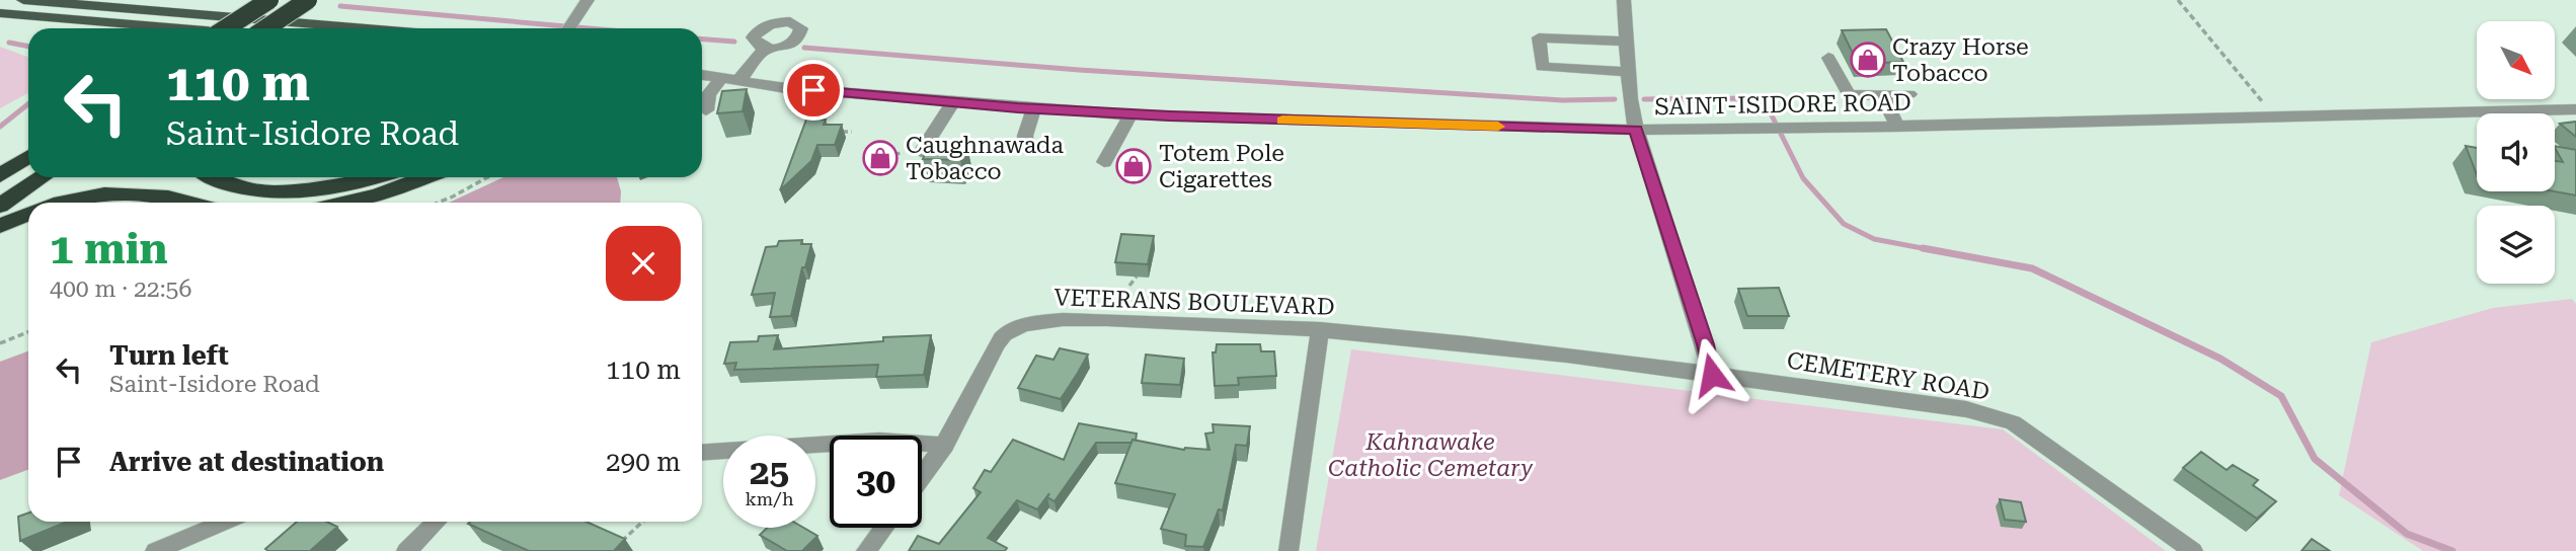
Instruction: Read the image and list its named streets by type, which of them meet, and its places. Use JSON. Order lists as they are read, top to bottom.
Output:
{
  "streets": {
    "street": ["SAINT-ISIDORE ROAD", "VETERANS BOULEVARD", "CEMETERY ROAD"]
  },
  "crossings": [
    ["VETERANS BOULEVARD", "CEMETERY ROAD"]
  ],
  "parks": ["Kahnawake Catholic Cemetary"],
  "places": {
    "shop": ["Crazy Horse Tobacco", "Caughnawada Tobacco", "Totem Pole Cigarettes"]
  },
  "north": "bottom right",
  "page": {
    "turn": ["110 m", "Saint-Isidore Road"],
    "heading": ["1 min", "400 m · 22:56"],
    "list": [
      {
        "name": "Turn left",
        "note": "Saint-Isidore Road",
        "value": "110 m"
      },
      {
        "name": "Arrive at destination",
        "value": "290 m"
      }
    ],
    "speed": "25 km/h",
    "limit": "30"
  }
}
